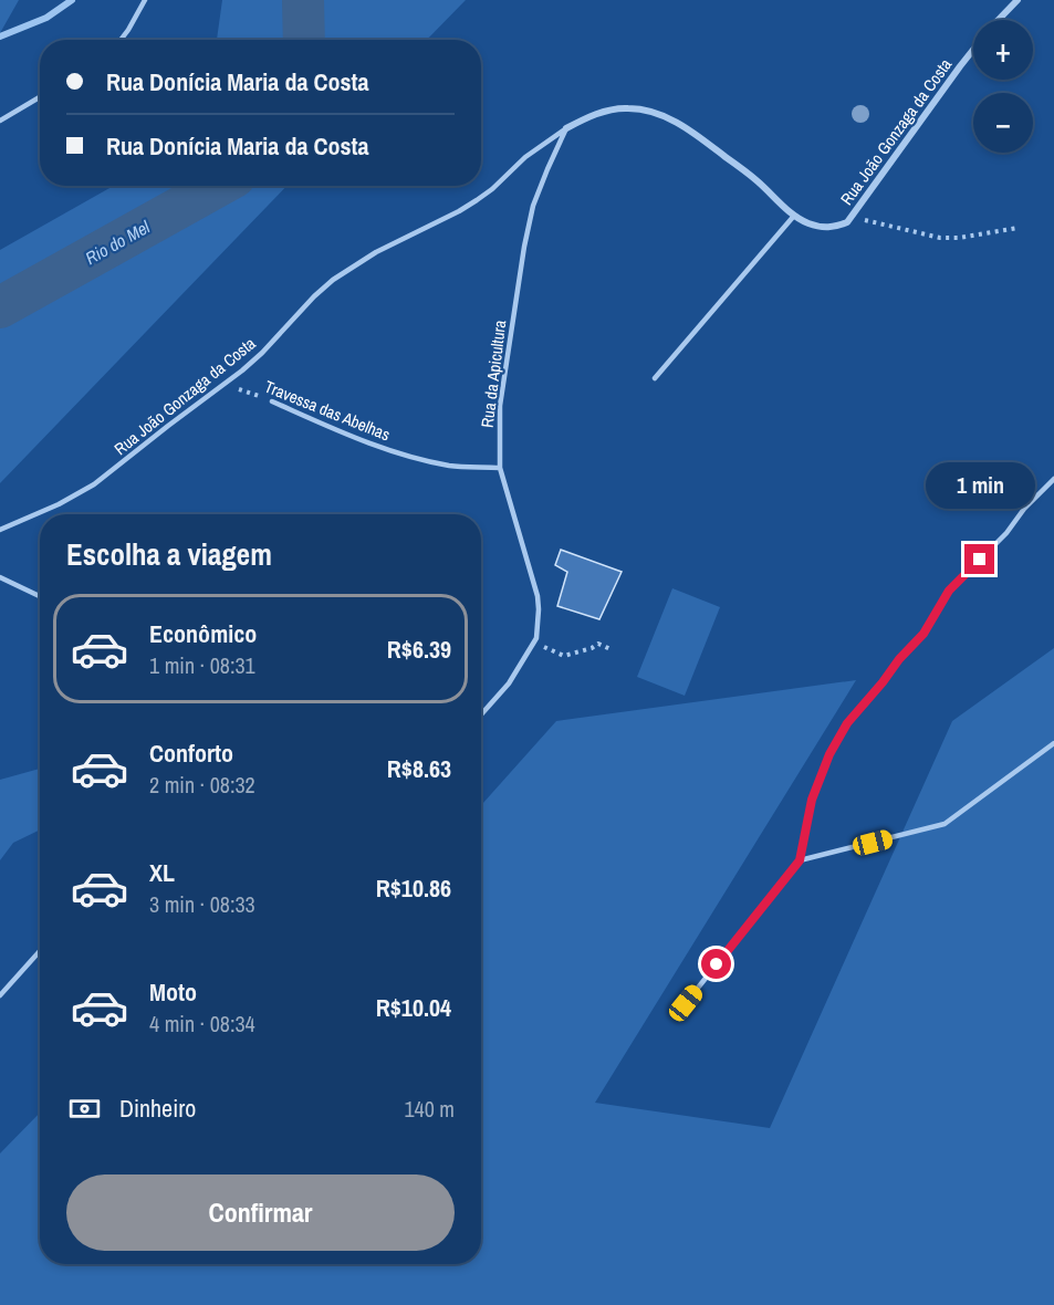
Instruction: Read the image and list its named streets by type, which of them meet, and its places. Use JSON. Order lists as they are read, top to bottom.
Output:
{
  "streets": {
    "street": ["Rua João Gonzaga da Costa"],
    "lane": ["Rua da Apicultura", "Travessa das Abelhas"]
  },
  "crossings": [
    ["Rua João Gonzaga da Costa", "Rua da Apicultura"],
    ["Rua João Gonzaga da Costa", "Travessa das Abelhas"],
    ["Rua da Apicultura", "Travessa das Abelhas"]
  ],
  "water": ["Rio do Mel"],
  "page": {
    "map_buttons": ["+", "−"],
    "banner": ["Rua Donícia Maria da Costa", "Rua Donícia Maria da Costa"],
    "bubble": "1 min",
    "heading": "Escolha a viagem",
    "list": [
      {
        "name": "Econômico",
        "note": "1 min · 08:31",
        "value": "R$6.39"
      },
      {
        "name": "Conforto",
        "note": "2 min · 08:32",
        "value": "R$8.63"
      },
      {
        "name": "XL",
        "note": "3 min · 08:33",
        "value": "R$10.86"
      },
      {
        "name": "Moto",
        "note": "4 min · 08:34",
        "value": "R$10.04"
      }
    ],
    "pay": ["Dinheiro", "140 m"],
    "buttons": "Confirmar"
  }
}
